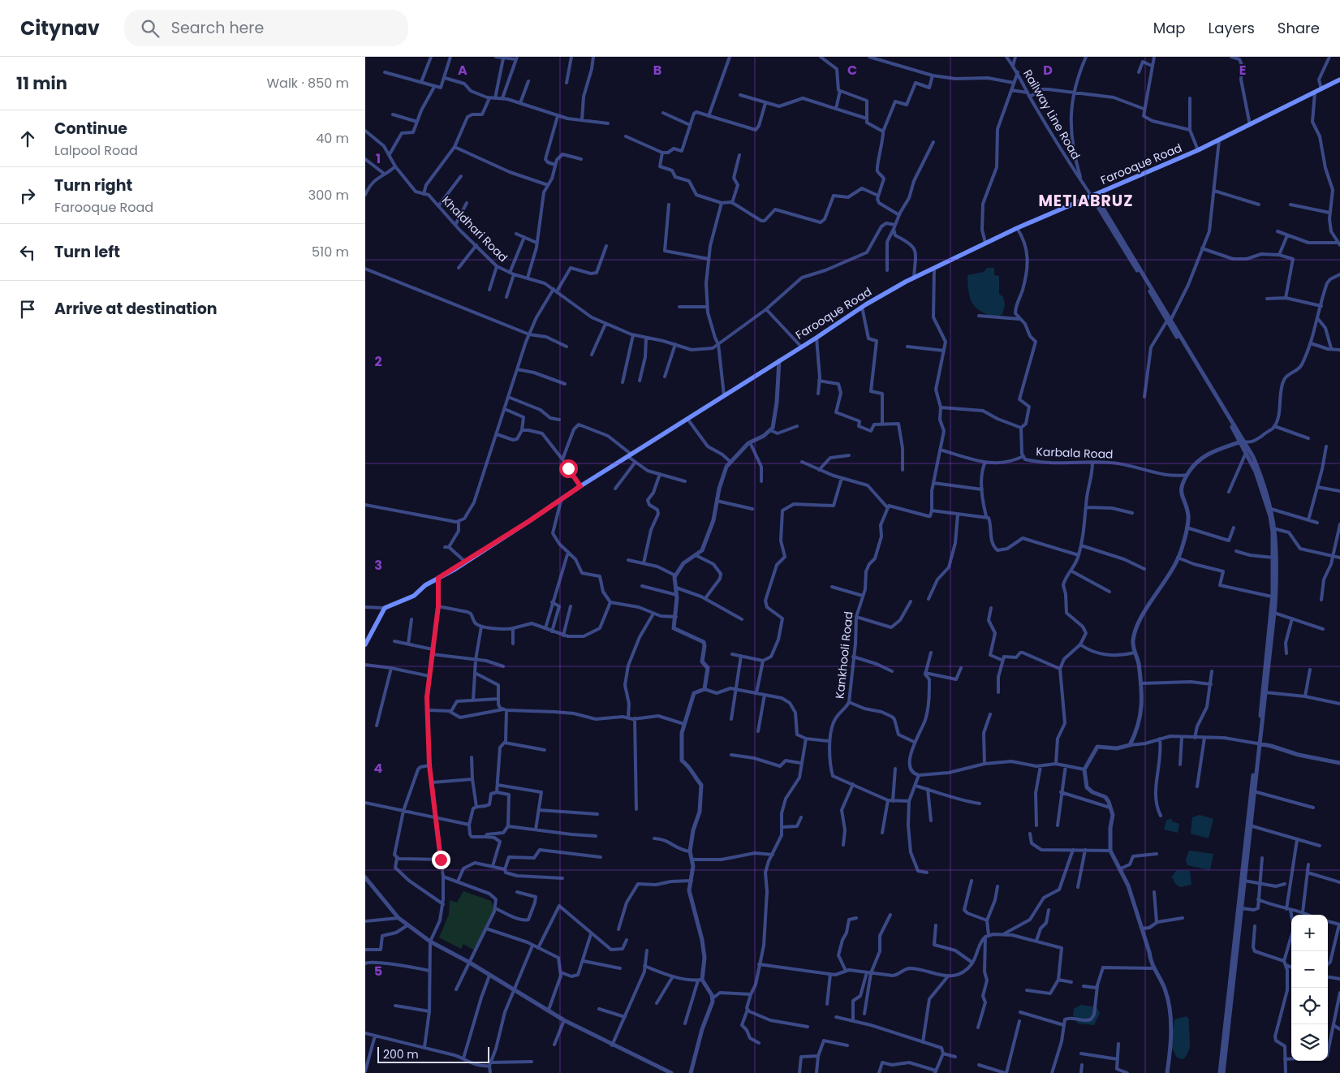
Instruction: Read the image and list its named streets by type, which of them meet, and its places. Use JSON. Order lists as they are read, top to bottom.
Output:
{
  "streets": {
    "main road": ["Farooque Road"],
    "street": [
      "Railway Line Road",
      "Khaldhari Road",
      "Karbala Road",
      "Kankhooli Road"
    ]
  },
  "crossings": [
    ["Railway Line Road", "Farooque Road"],
    ["Farooque Road", "Karbala Road"]
  ],
  "districts": ["METIABRUZ"],
  "scale_bar": "200 m",
  "page": {
    "header": "Citynav",
    "search": "Search here",
    "nav": ["Map", "Layers", "Share"],
    "heading": ["11 min", "Walk · 850 m"],
    "list": [
      ["Continue", "Lalpool Road", "40 m"],
      ["Turn right", "Farooque Road", "300 m"],
      ["Turn left", "510 m"],
      "Arrive at destination"
    ],
    "map_buttons": ["+", "−"],
    "scale": "200 m"
  },
  "grid": {
    "columns": [
      "A",
      "B",
      "C",
      "D",
      "E"
    ],
    "rows": [
      "1",
      "2",
      "3",
      "4",
      "5"
    ]
  }
}
